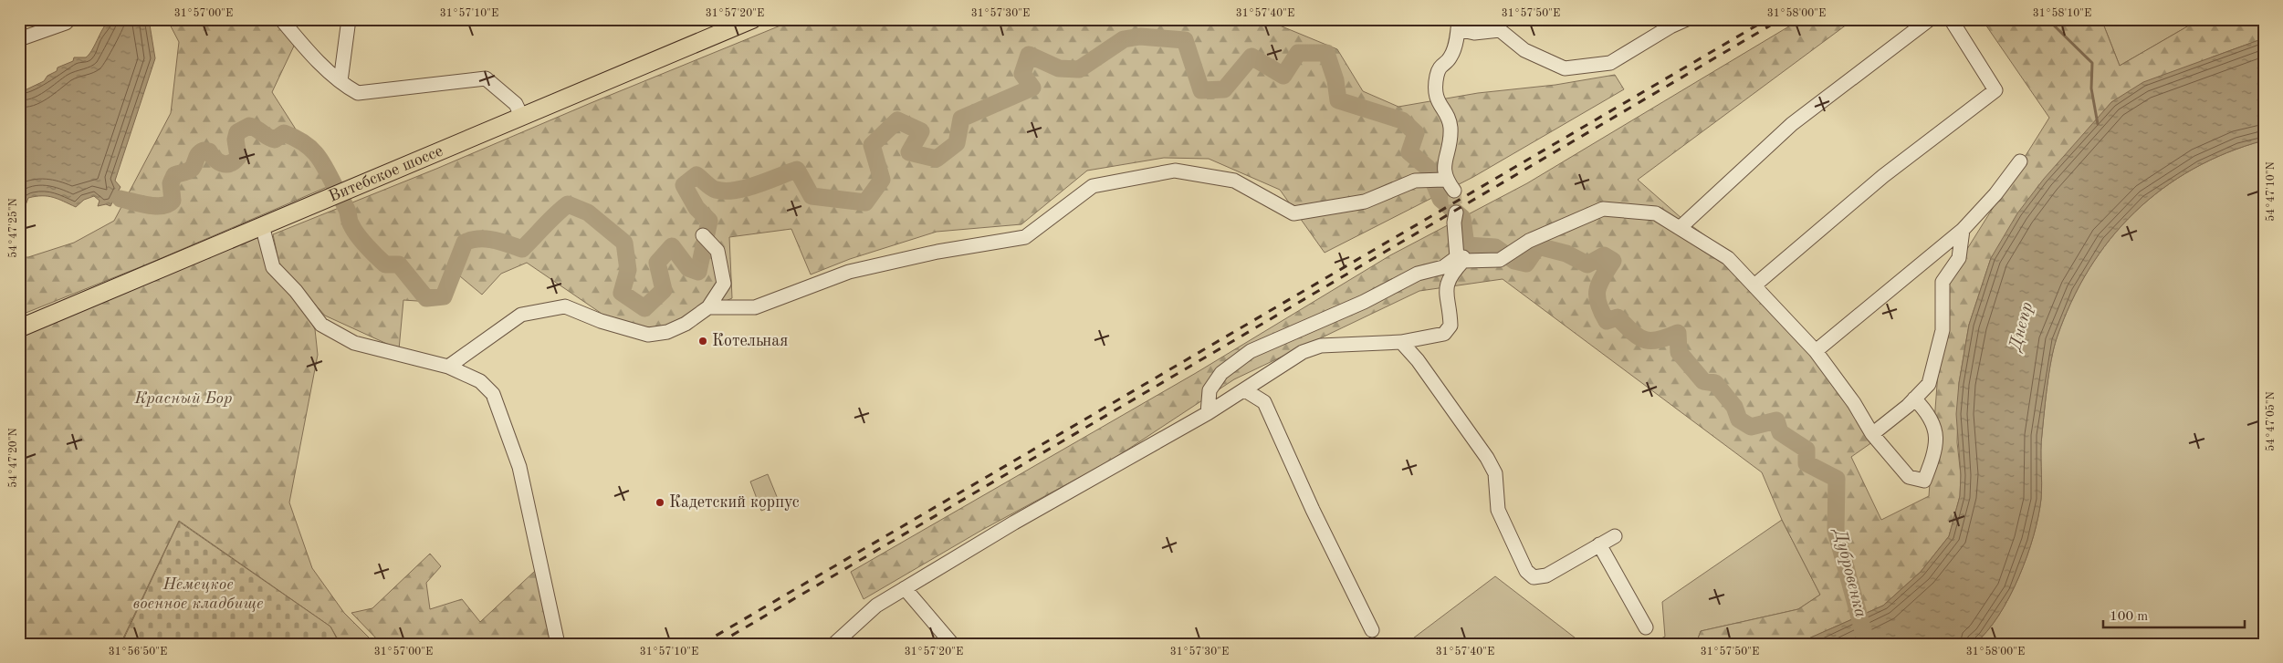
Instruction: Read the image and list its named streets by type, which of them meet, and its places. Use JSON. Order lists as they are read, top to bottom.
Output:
{
  "streets": {
    "main road": ["Витебское шоссе"]
  },
  "water": ["Днепр", "Дубровенка"],
  "parks": ["Красный Бор", "Немецкое военное кладбище"],
  "places": ["Котельная", "Кадетский корпус"],
  "scale_bar": "100 m",
  "coordinates": [
    "31°57'00\"E",
    "31°57'10\"E",
    "31°57'20\"E",
    "31°57'30\"E",
    "31°57'40\"E",
    "31°57'50\"E",
    "31°58'00\"E",
    "31°58'10\"E",
    "54°47'10\"N",
    "54°47'25\"N",
    "54°47'05\"N",
    "54°47'20\"N",
    "31°56'50\"E"
  ]
}
